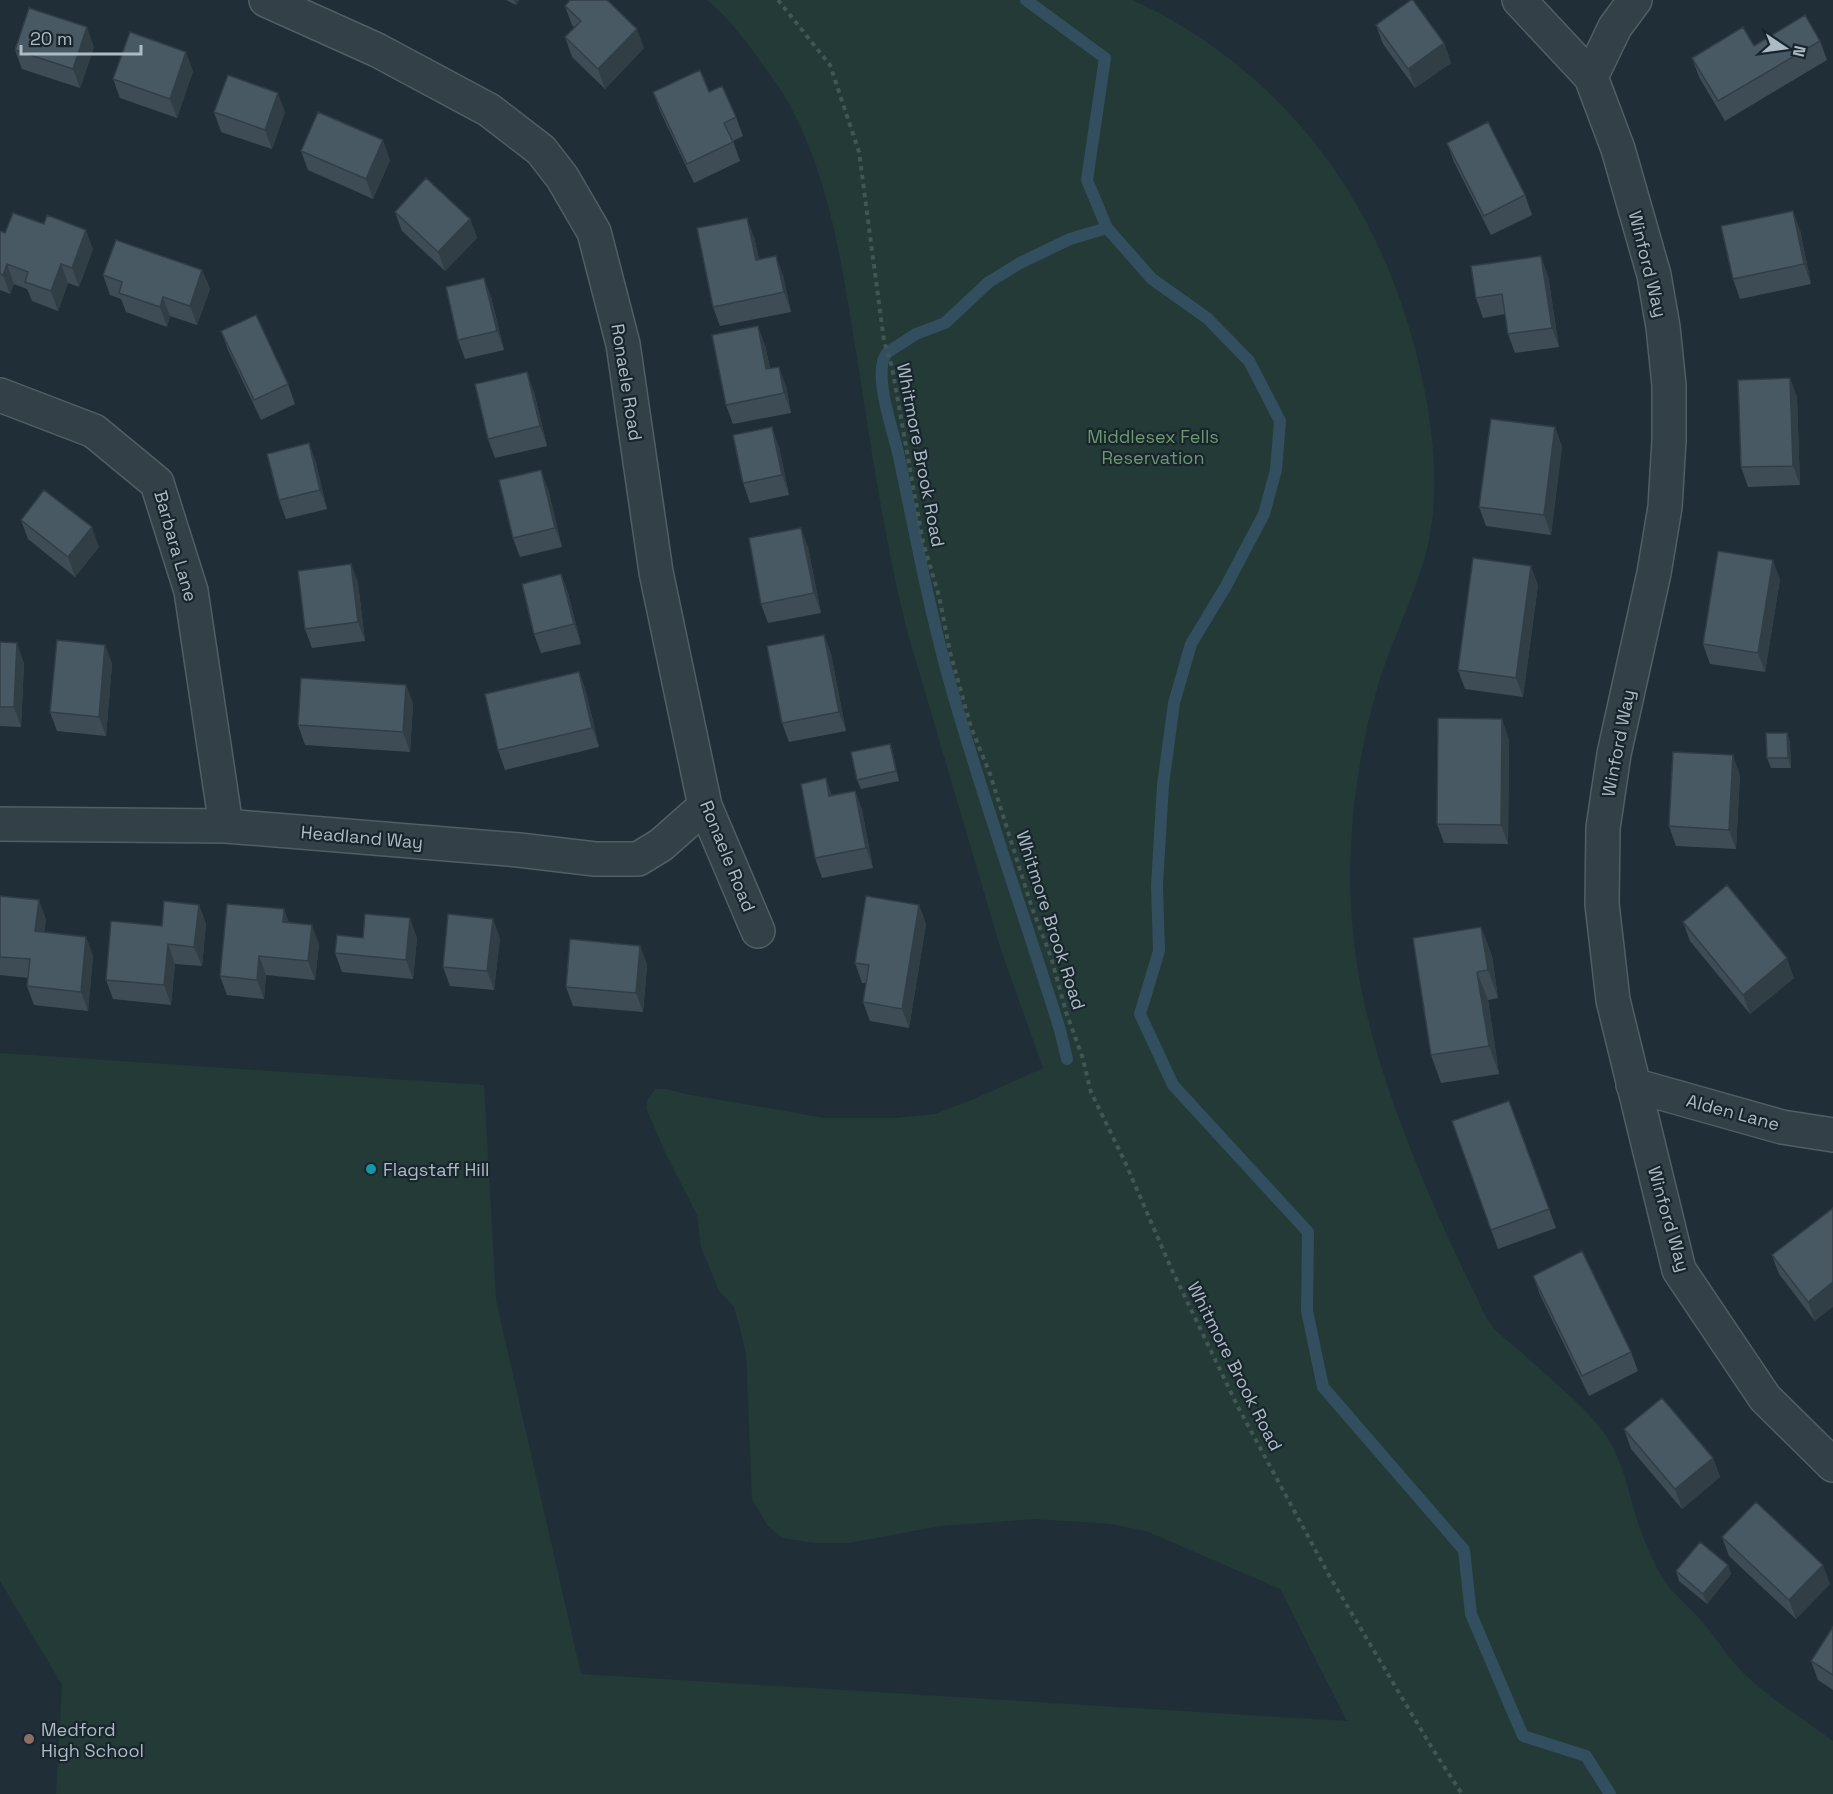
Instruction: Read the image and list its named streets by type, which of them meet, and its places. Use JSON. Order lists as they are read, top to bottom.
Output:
{
  "streets": {
    "street": [
      "Winford Way",
      "Ronaele Road",
      "Barbara Lane",
      "Headland Way",
      "Alden Lane"
    ],
    "path": ["Whitmore Brook Road"]
  },
  "crossings": [
    ["Winford Way", "Alden Lane"],
    ["Ronaele Road", "Headland Way"],
    ["Barbara Lane", "Headland Way"]
  ],
  "parks": ["Middlesex Fells Reservation"],
  "places": ["Flagstaff Hill", "Medford High School"],
  "scale_bar": "20 m",
  "north": "right"
}
